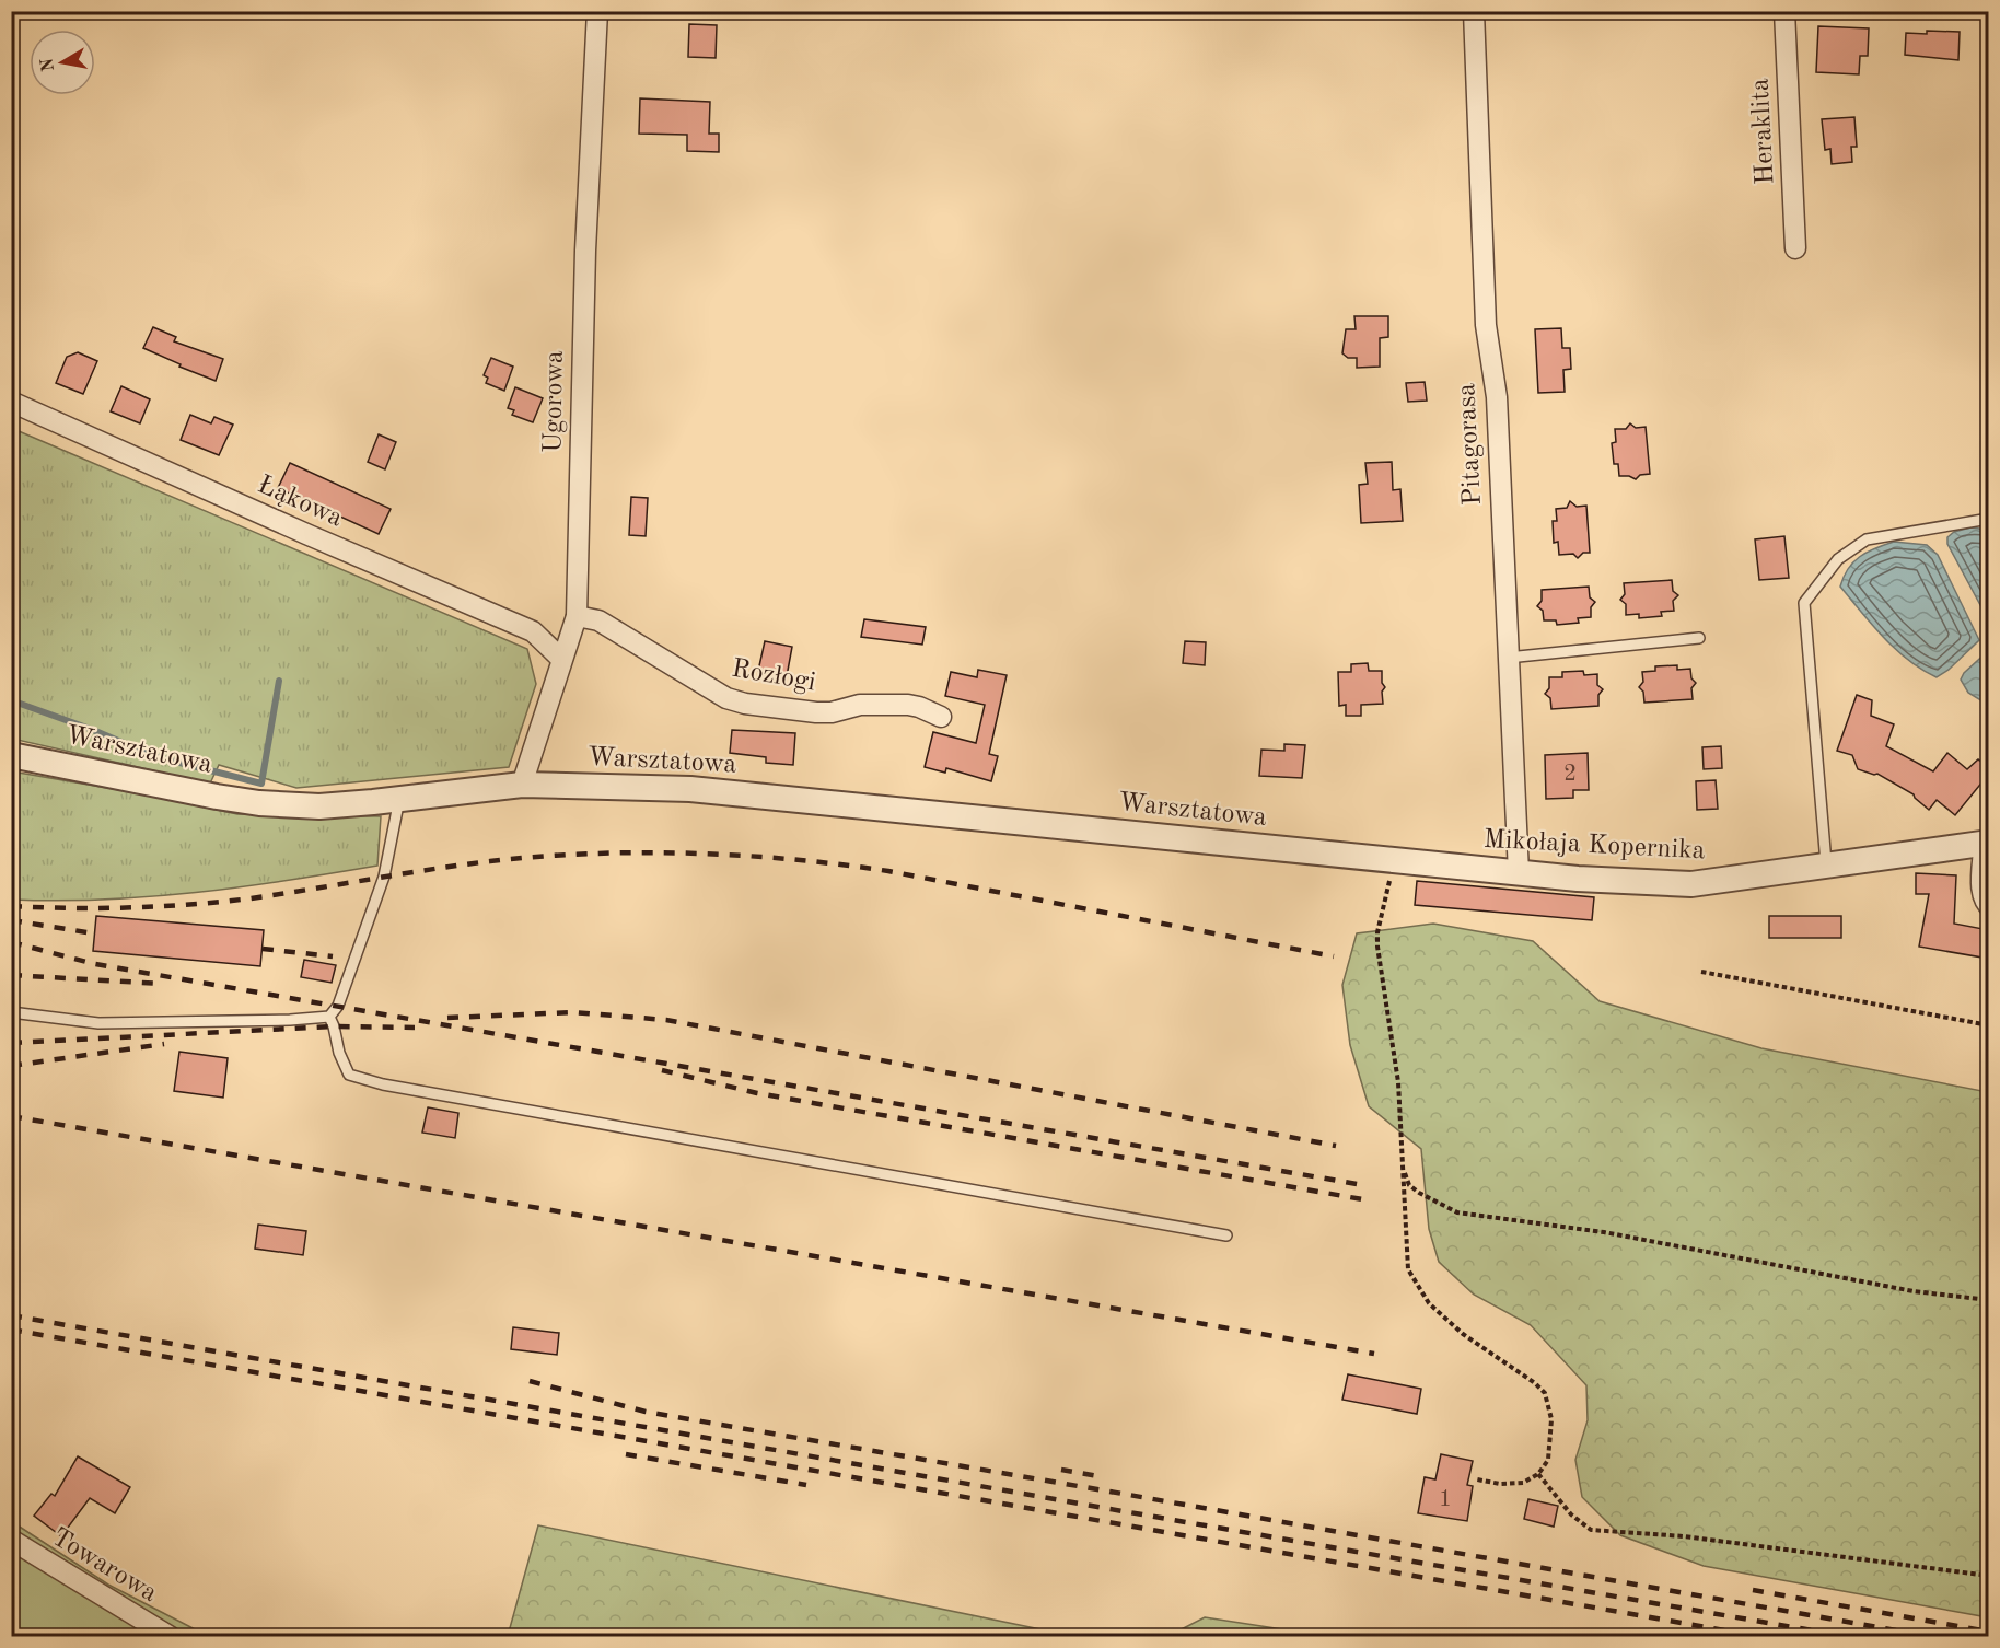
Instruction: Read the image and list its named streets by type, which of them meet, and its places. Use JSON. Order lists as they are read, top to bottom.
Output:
{
  "streets": {
    "street": [
      "Heraklita",
      "Ugorowa",
      "Pitagorasa",
      "Łąkowa",
      "Rozłogi",
      "Warsztatowa",
      "Mikołaja Kopernika",
      "Towarowa"
    ]
  },
  "crossings": [
    ["Ugorowa", "Łąkowa"],
    ["Ugorowa", "Rozłogi"],
    ["Ugorowa", "Warsztatowa"],
    ["Pitagorasa", "Mikołaja Kopernika"],
    ["Warsztatowa", "Mikołaja Kopernika"]
  ],
  "house_numbers": ["2", "1"],
  "north": "left"
}
